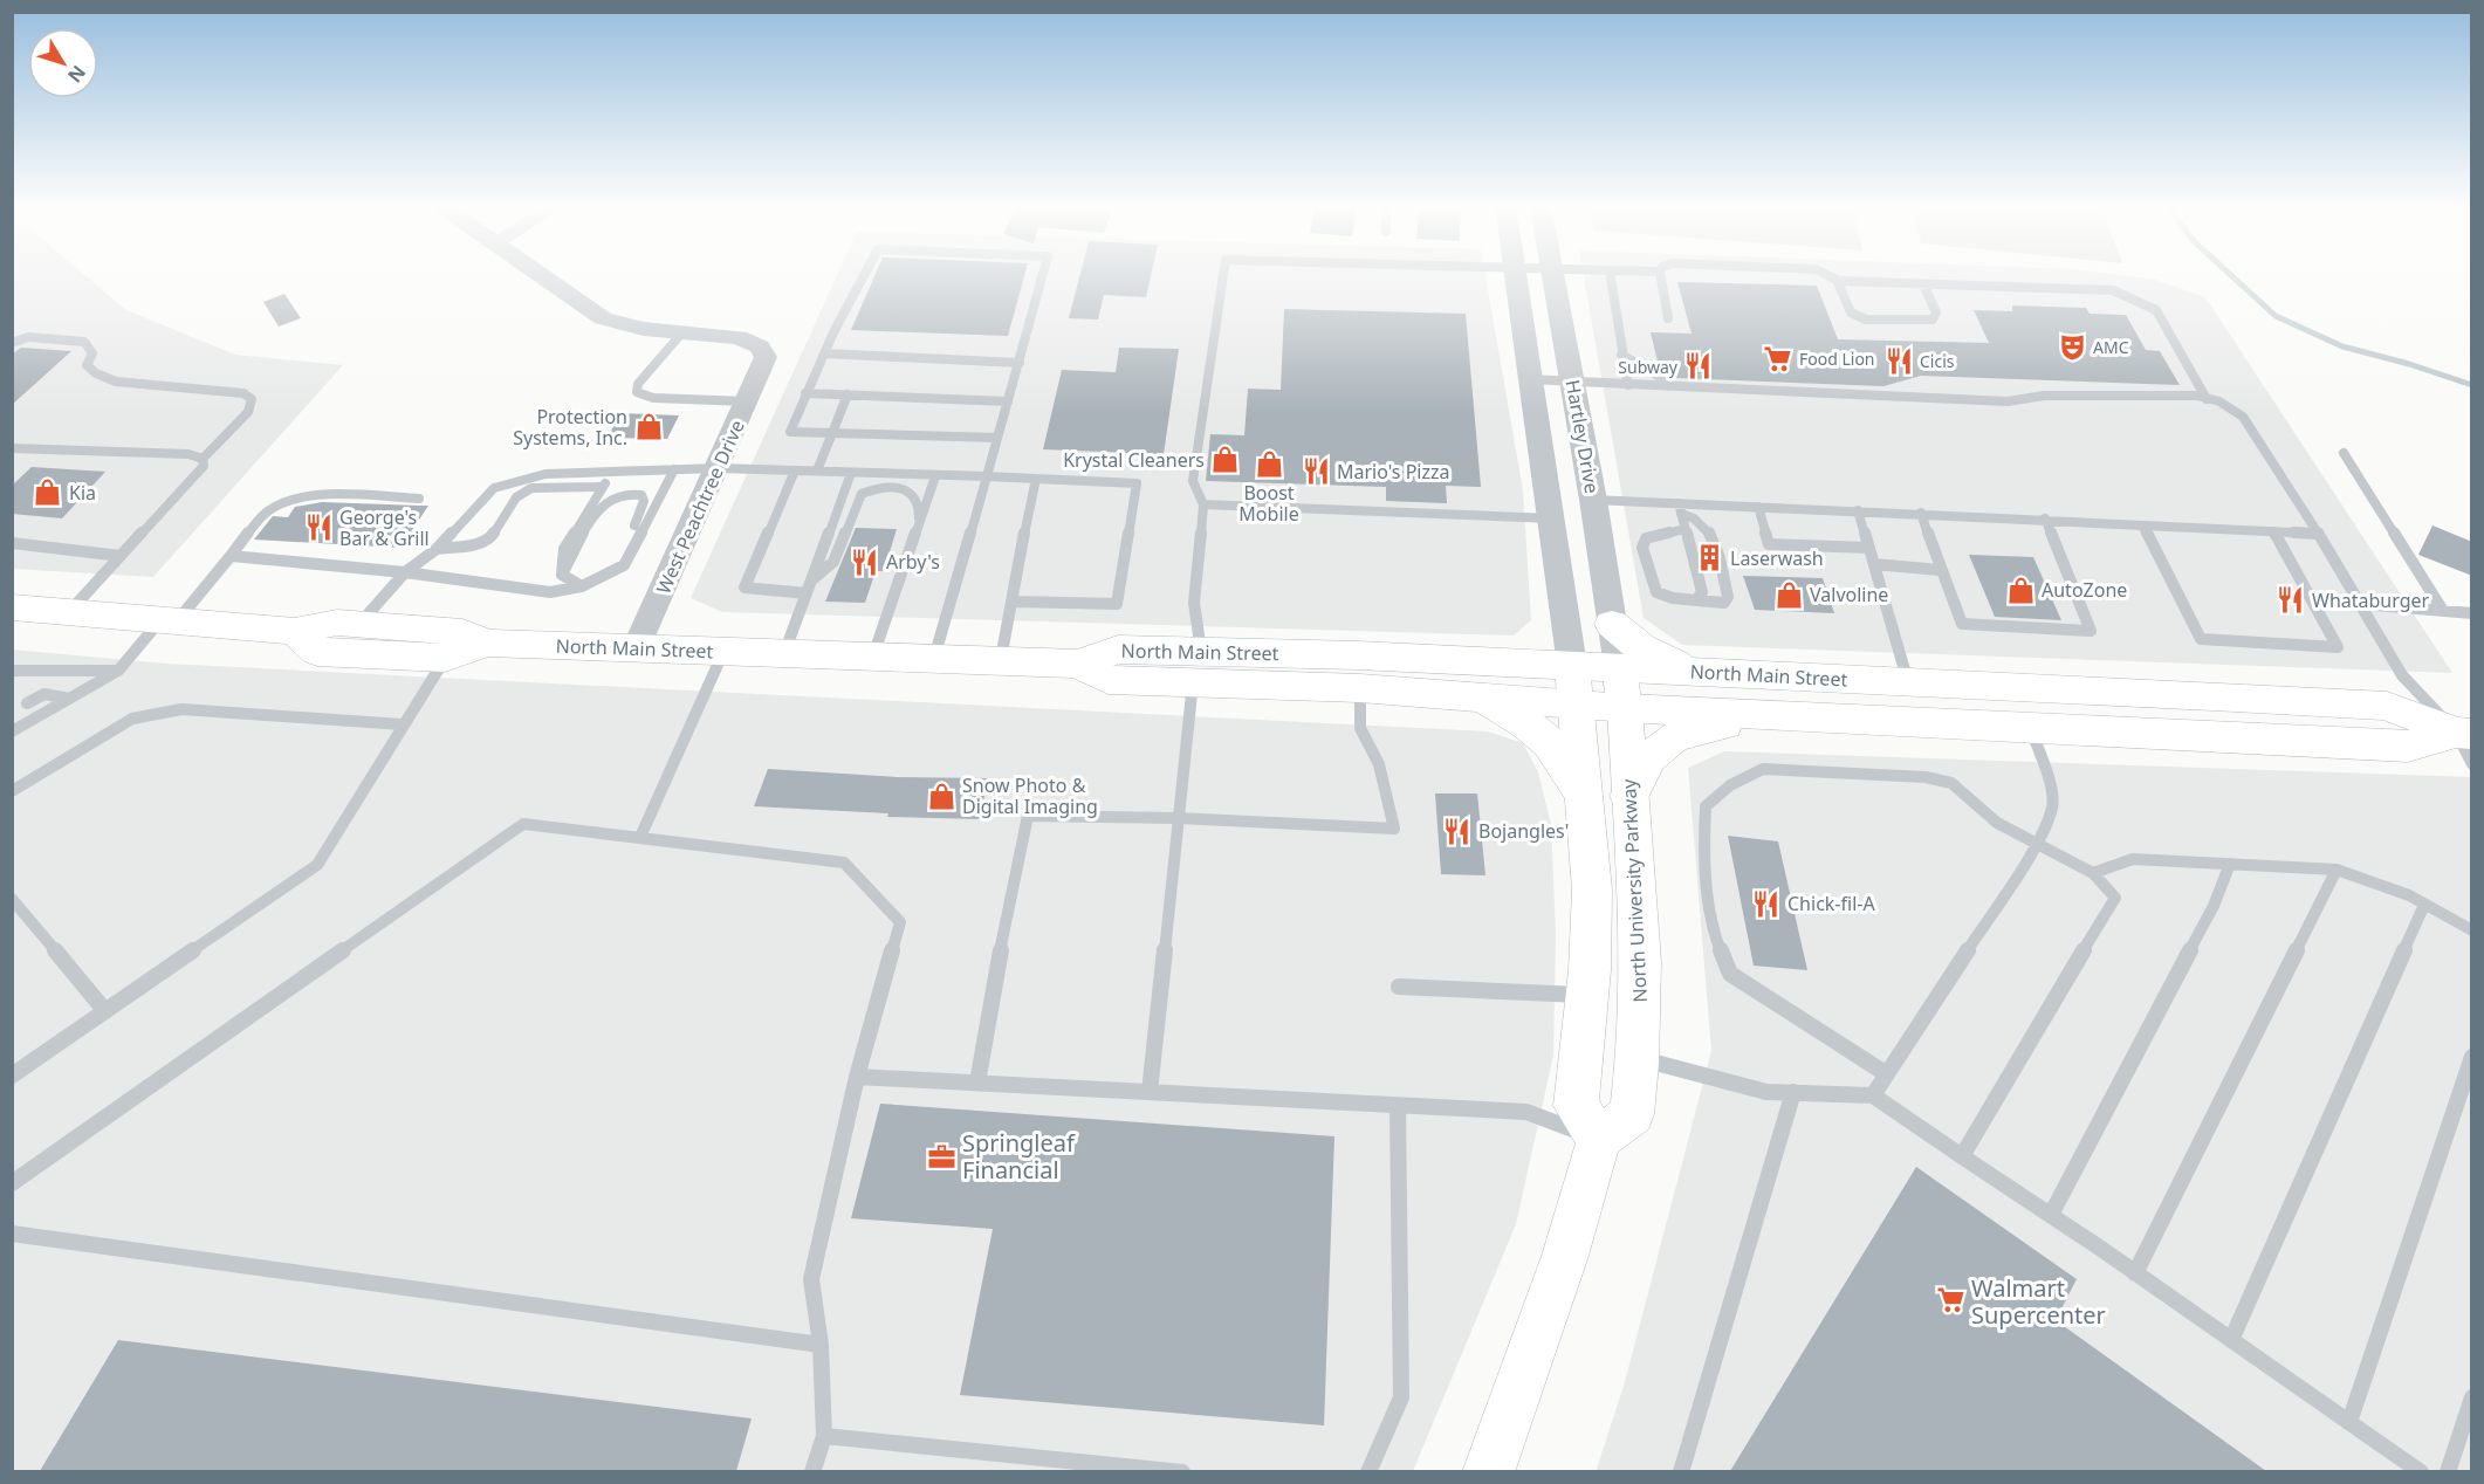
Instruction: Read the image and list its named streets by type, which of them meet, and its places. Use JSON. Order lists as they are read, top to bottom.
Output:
{
  "streets": {
    "main road": ["North Main Street", "North University Parkway"],
    "street": ["Hartley Drive", "West Peachtree Drive"]
  },
  "crossings": [
    ["Hartley Drive", "North Main Street"],
    ["Hartley Drive", "North University Parkway"],
    ["West Peachtree Drive", "North Main Street"],
    ["North Main Street", "North University Parkway"]
  ],
  "places": {
    "theatre": ["AMC"],
    "supermarket": ["Food Lion", "Walmart Supercenter"],
    "restaurant": [
      "Cicis",
      "Subway",
      "Mario's Pizza",
      "George's Bar & Grill",
      "Arby's",
      "Whataburger",
      "Bojangles'",
      "Chick-fil-A"
    ],
    "shop": [
      "Protection Systems, Inc.",
      "Krystal Cleaners",
      "Boost Mobile",
      "Kia",
      "AutoZone",
      "Valvoline",
      "Snow Photo & Digital Imaging"
    ],
    "building": ["Laserwash"],
    "office": ["Springleaf Financial"]
  },
  "north": "bottom right"
}
